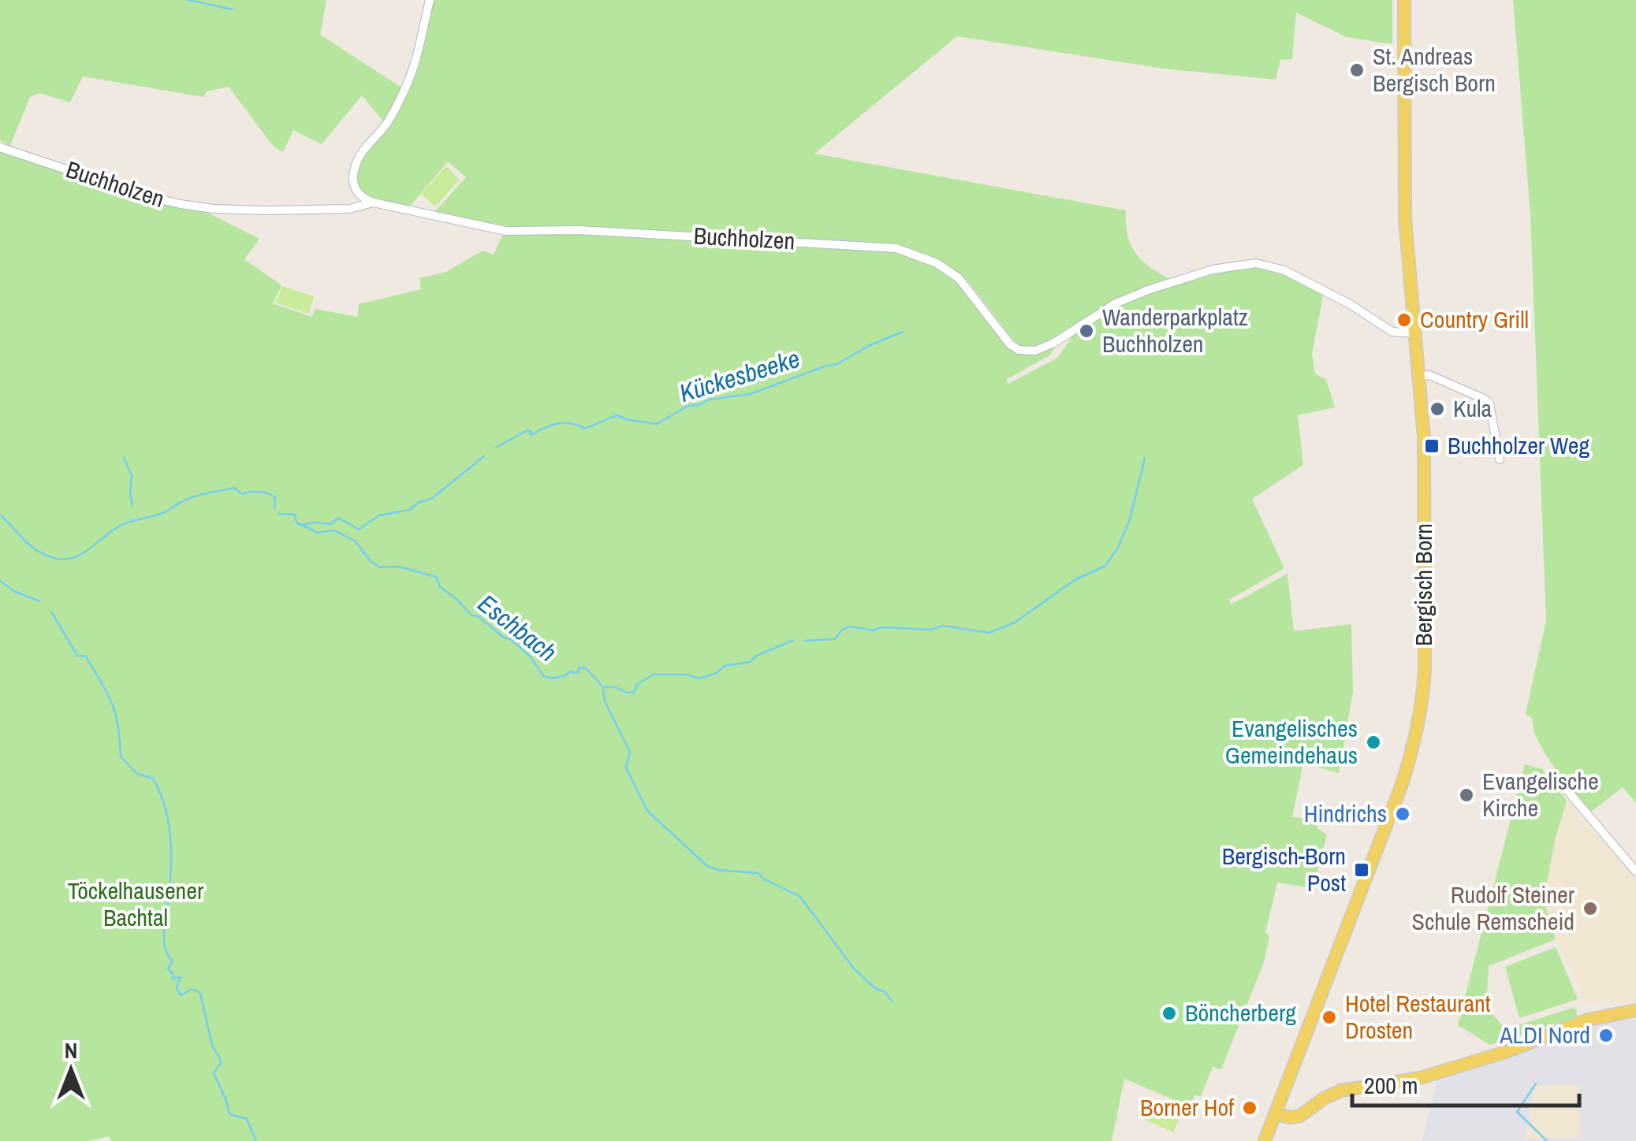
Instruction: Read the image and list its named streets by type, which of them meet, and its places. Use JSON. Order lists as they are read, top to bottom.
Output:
{
  "streets": {
    "main road": ["Bergisch Born"],
    "street": ["Buchholzen"]
  },
  "crossings": [
    ["Buchholzen", "Bergisch Born"]
  ],
  "water": ["Kückesbeeke", "Eschbach"],
  "parks": ["Töckelhausener Bachtal"],
  "places": {
    "other": [
      "St. Andreas Bergisch Born",
      "Country Grill",
      "Wanderparkplatz Buchholzen",
      "Kula",
      "Evangelisches Gemeindehaus",
      "Evangelische Kirche",
      "Hindrichs",
      "Rudolf Steiner Schule Remscheid",
      "Böncherberg",
      "Hotel Restaurant Drosten",
      "ALDI Nord",
      "Borner Hof"
    ],
    "transit": ["Buchholzer Weg", "Bergisch-Born Post"]
  },
  "scale_bar": "200 m",
  "north": "top"
}
